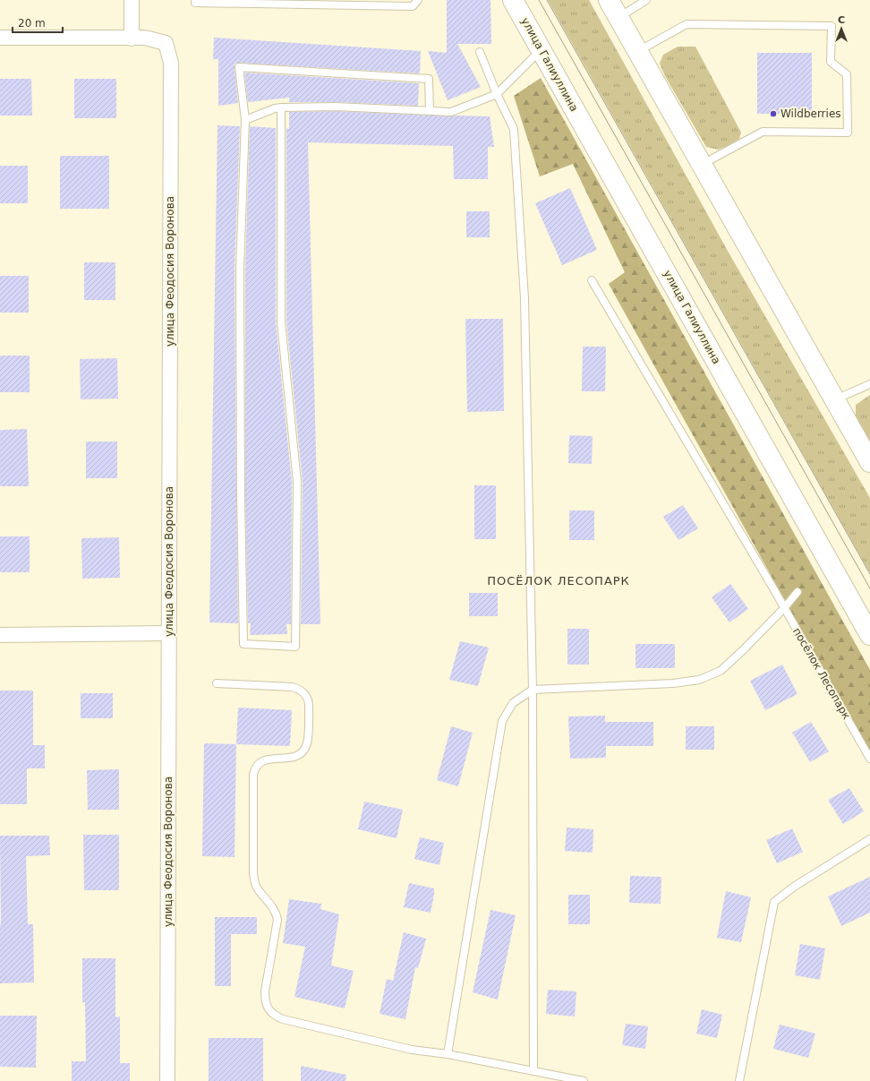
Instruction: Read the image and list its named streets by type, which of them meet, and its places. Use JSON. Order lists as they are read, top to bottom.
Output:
{
  "streets": {
    "main road": ["улица Галиуллина"],
    "street": ["улица Феодосия Воронова"],
    "lane": ["посёлок Лесопарк"]
  },
  "districts": ["ПОСЁЛОК ЛЕСОПАРК"],
  "places": ["Wildberries"],
  "scale_bar": "20 m",
  "north": "top"
}
